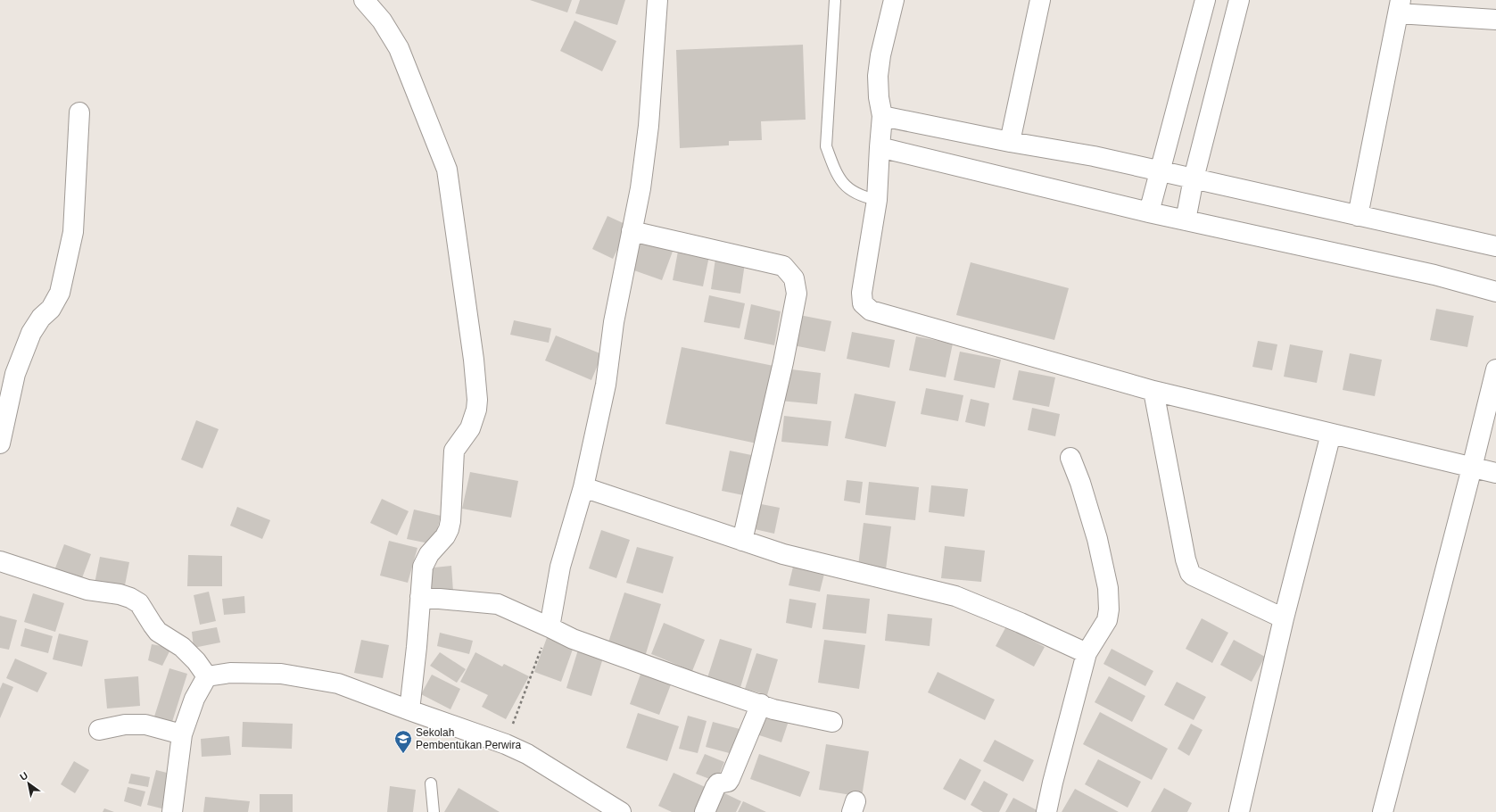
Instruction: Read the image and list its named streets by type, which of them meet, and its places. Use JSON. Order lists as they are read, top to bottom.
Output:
{
  "places": {
    "school or university": ["Sekolah Pembentukan Perwira"]
  },
  "north": "top left"
}
